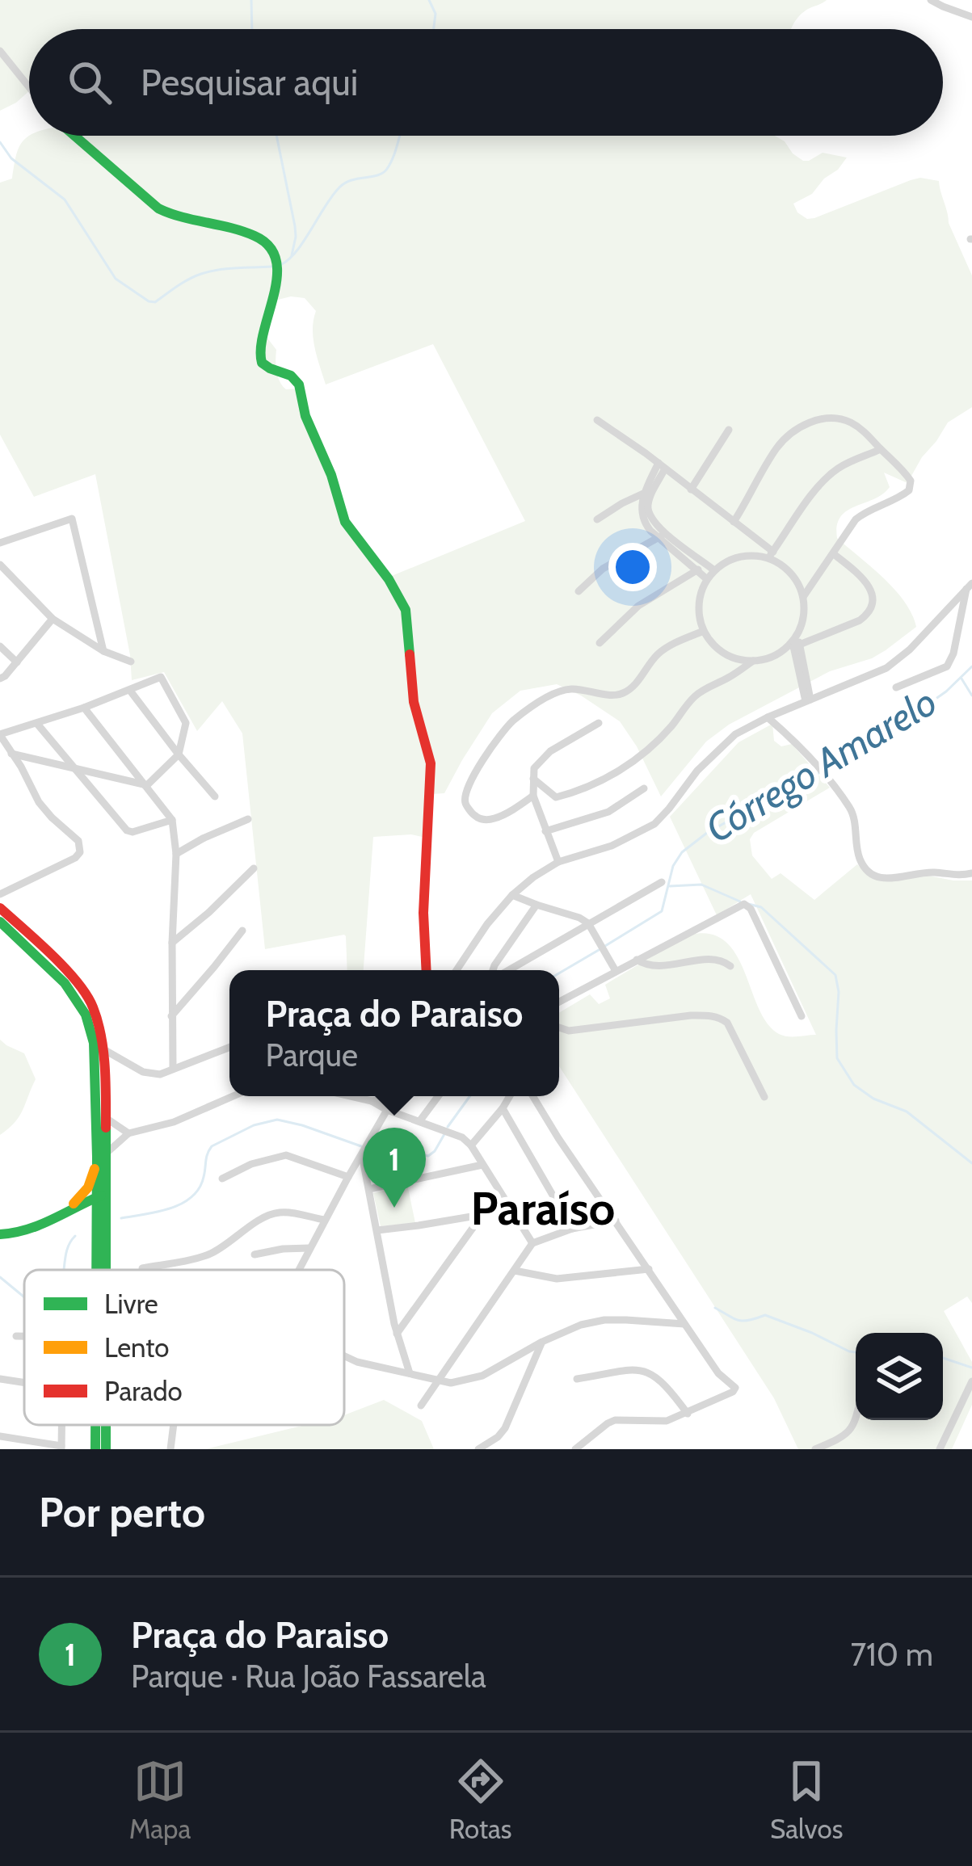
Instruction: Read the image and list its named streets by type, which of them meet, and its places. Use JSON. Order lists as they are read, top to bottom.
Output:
{
  "districts": ["Paraíso"],
  "water": ["Córrego Amarelo"],
  "legend": ["Livre", "Lento", "Parado"],
  "page": {
    "search": "Pesquisar aqui",
    "popup": ["Praça do Paraiso", "Parque"],
    "pins": "1",
    "heading": "Por perto",
    "list": [
      {
        "mark": "1",
        "name": "Praça do Paraiso",
        "note": "Parque · Rua João Fassarela",
        "value": "710 m"
      }
    ],
    "nav": ["Mapa", "Rotas", "Salvos"]
  }
}
